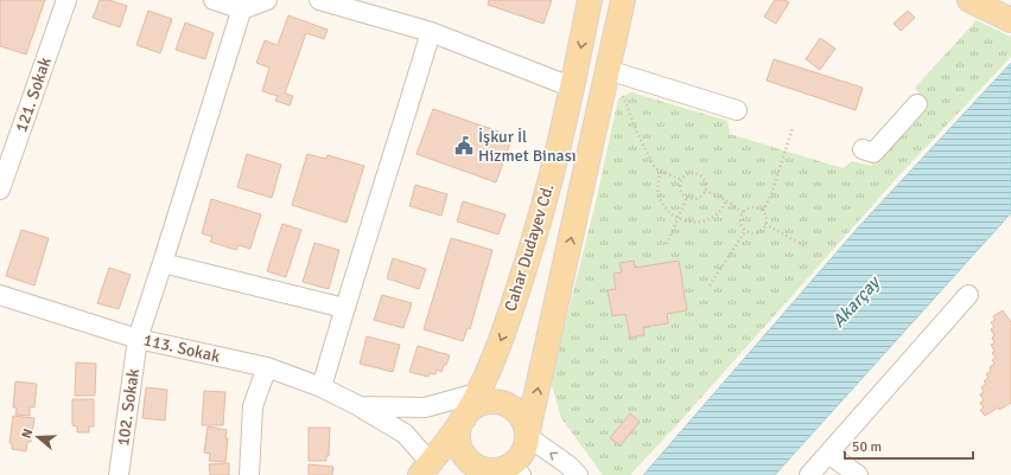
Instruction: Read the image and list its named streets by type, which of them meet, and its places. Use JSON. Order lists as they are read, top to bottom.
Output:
{
  "streets": {
    "main road": ["Cahar Dudayev Cd."],
    "street": ["121. Sokak", "113. Sokak", "102. Sokak"]
  },
  "crossings": [
    ["Cahar Dudayev Cd.", "113. Sokak"],
    ["113. Sokak", "102. Sokak"]
  ],
  "water": ["Akarçay"],
  "places": {
    "public building": ["İşkur İl Hizmet Binası"]
  },
  "scale_bar": "50 m",
  "north": "left"
}
